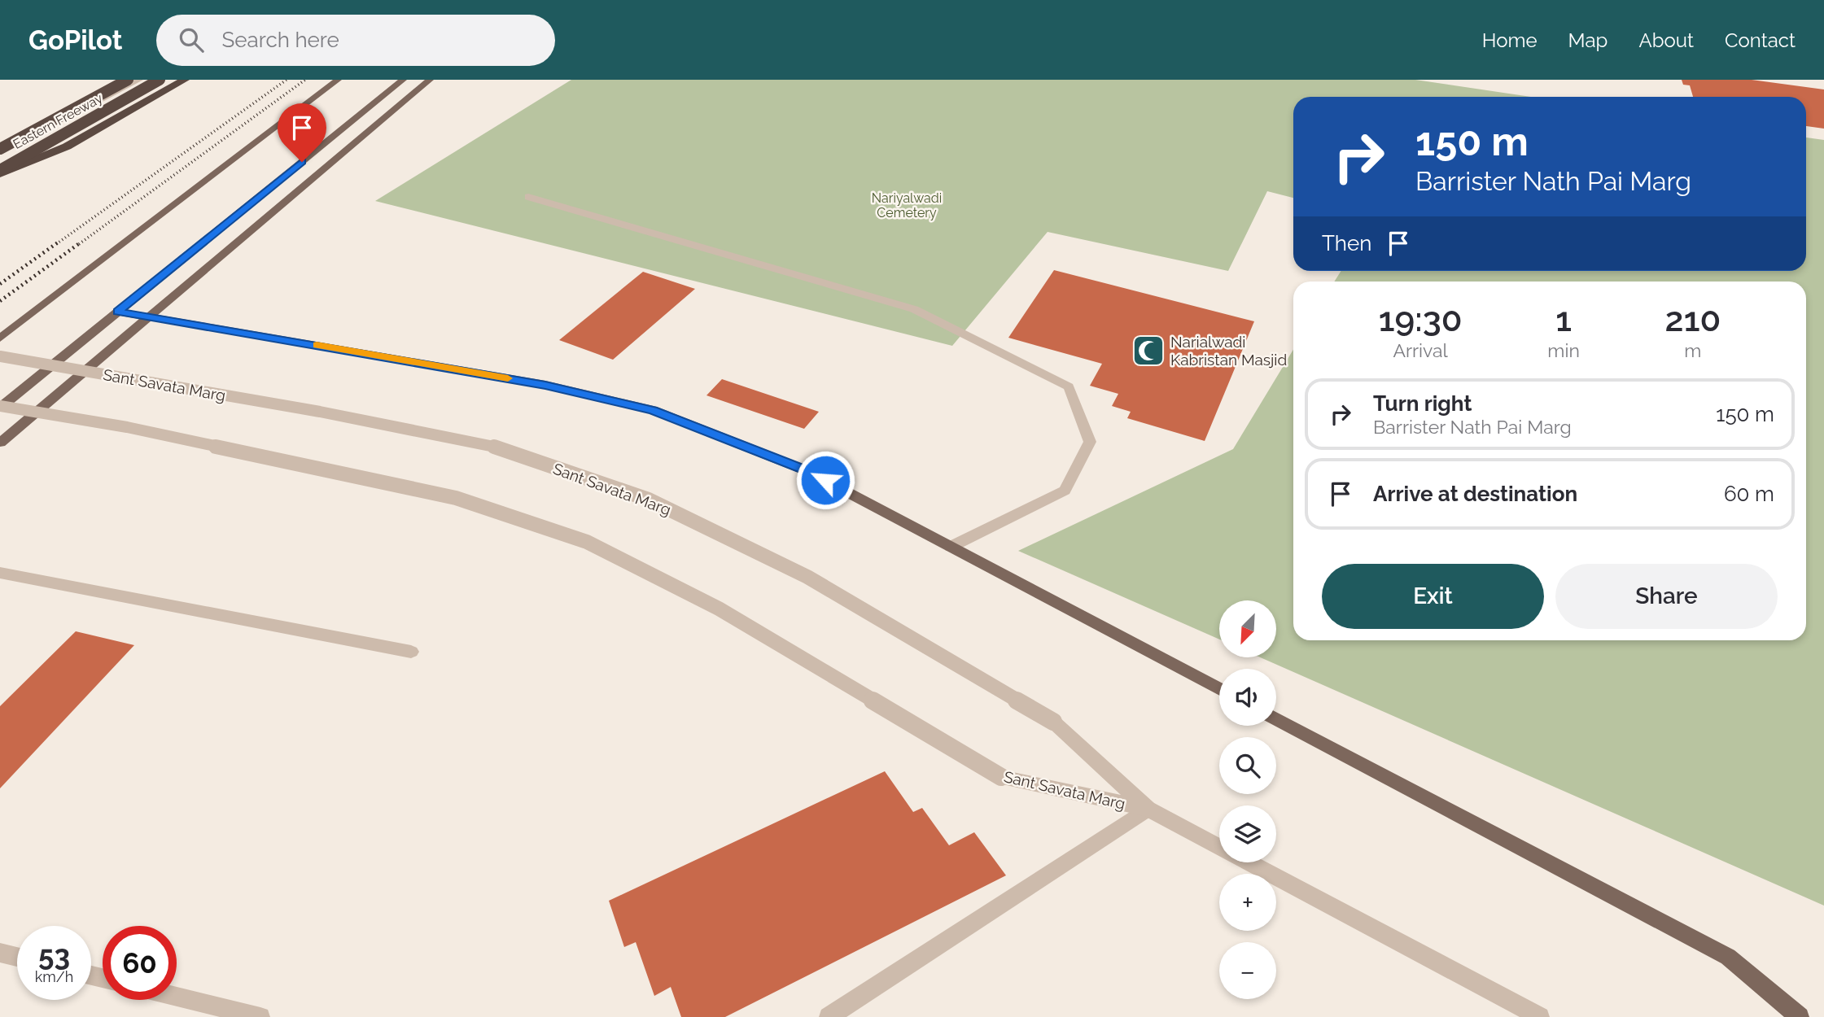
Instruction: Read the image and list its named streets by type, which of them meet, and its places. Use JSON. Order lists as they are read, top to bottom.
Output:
{
  "streets": {
    "highway": ["Eastern Freeway"],
    "street": ["Sant Savata Marg"]
  },
  "parks": ["Nariyalwadi Cemetery"],
  "places": {
    "mosque": ["Narialwadi Kabristan Masjid"]
  },
  "north": "bottom left",
  "page": {
    "header": "GoPilot",
    "search": "Search here",
    "nav": [
      "Home",
      "Map",
      "About",
      "Contact"
    ],
    "turn": ["150 m", "Barrister Nath Pai Marg"],
    "then": "Then",
    "eta": [
      "19:30",
      "Arrival",
      "1",
      "min",
      "210",
      "m"
    ],
    "list": [
      {
        "name": "Turn right",
        "note": "Barrister Nath Pai Marg",
        "value": "150 m"
      },
      {
        "name": "Arrive at destination",
        "value": "60 m"
      }
    ],
    "buttons": ["Exit", "Share"],
    "map_buttons": ["+", "−"],
    "speed": "53 km/h",
    "limit": "60"
  }
}
